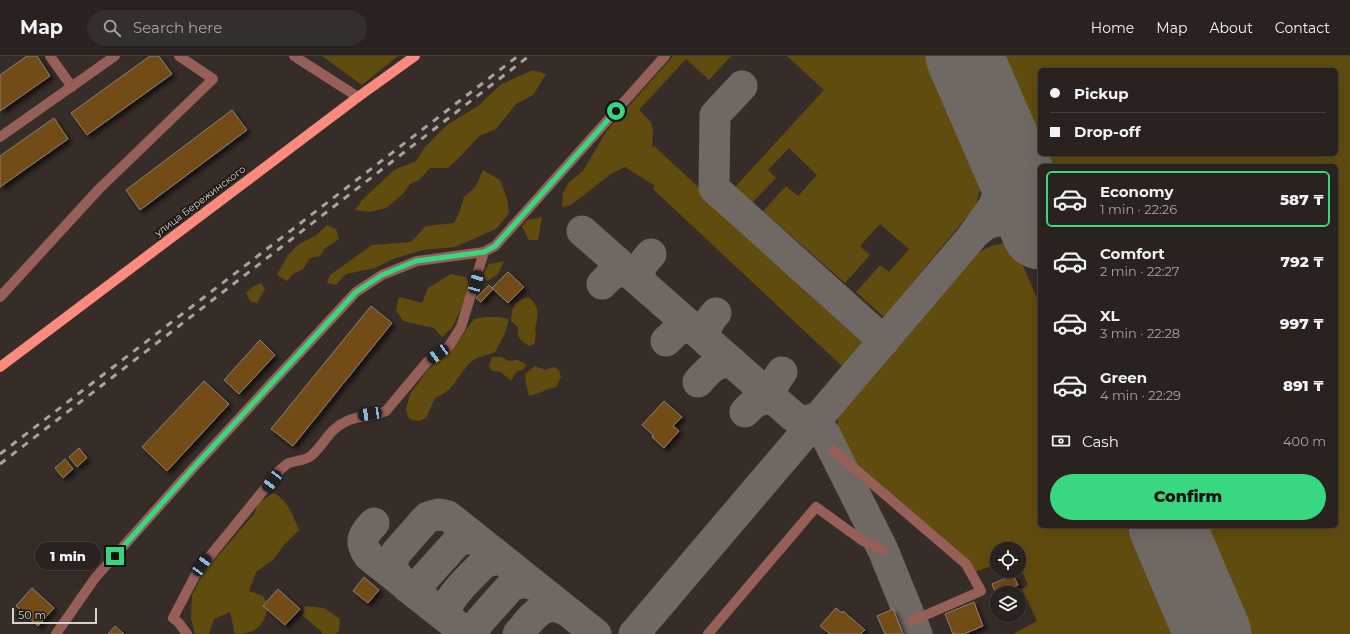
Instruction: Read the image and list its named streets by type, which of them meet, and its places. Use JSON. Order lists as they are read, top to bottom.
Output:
{
  "streets": {
    "main road": ["улица Бережинского"]
  },
  "scale_bar": "50 m",
  "page": {
    "header": "Map",
    "search": "Search here",
    "nav": [
      "Home",
      "Map",
      "About",
      "Contact"
    ],
    "banner": ["Pickup", "Drop-off"],
    "list": [
      {
        "name": "Economy",
        "note": "1 min · 22:26",
        "value": "587 ₸"
      },
      {
        "name": "Comfort",
        "note": "2 min · 22:27",
        "value": "792 ₸"
      },
      {
        "name": "XL",
        "note": "3 min · 22:28",
        "value": "997 ₸"
      },
      {
        "name": "Green",
        "note": "4 min · 22:29",
        "value": "891 ₸"
      }
    ],
    "pay": ["Cash", "400 m"],
    "buttons": "Confirm",
    "bubble": "1 min",
    "scale": "50 m"
  }
}
